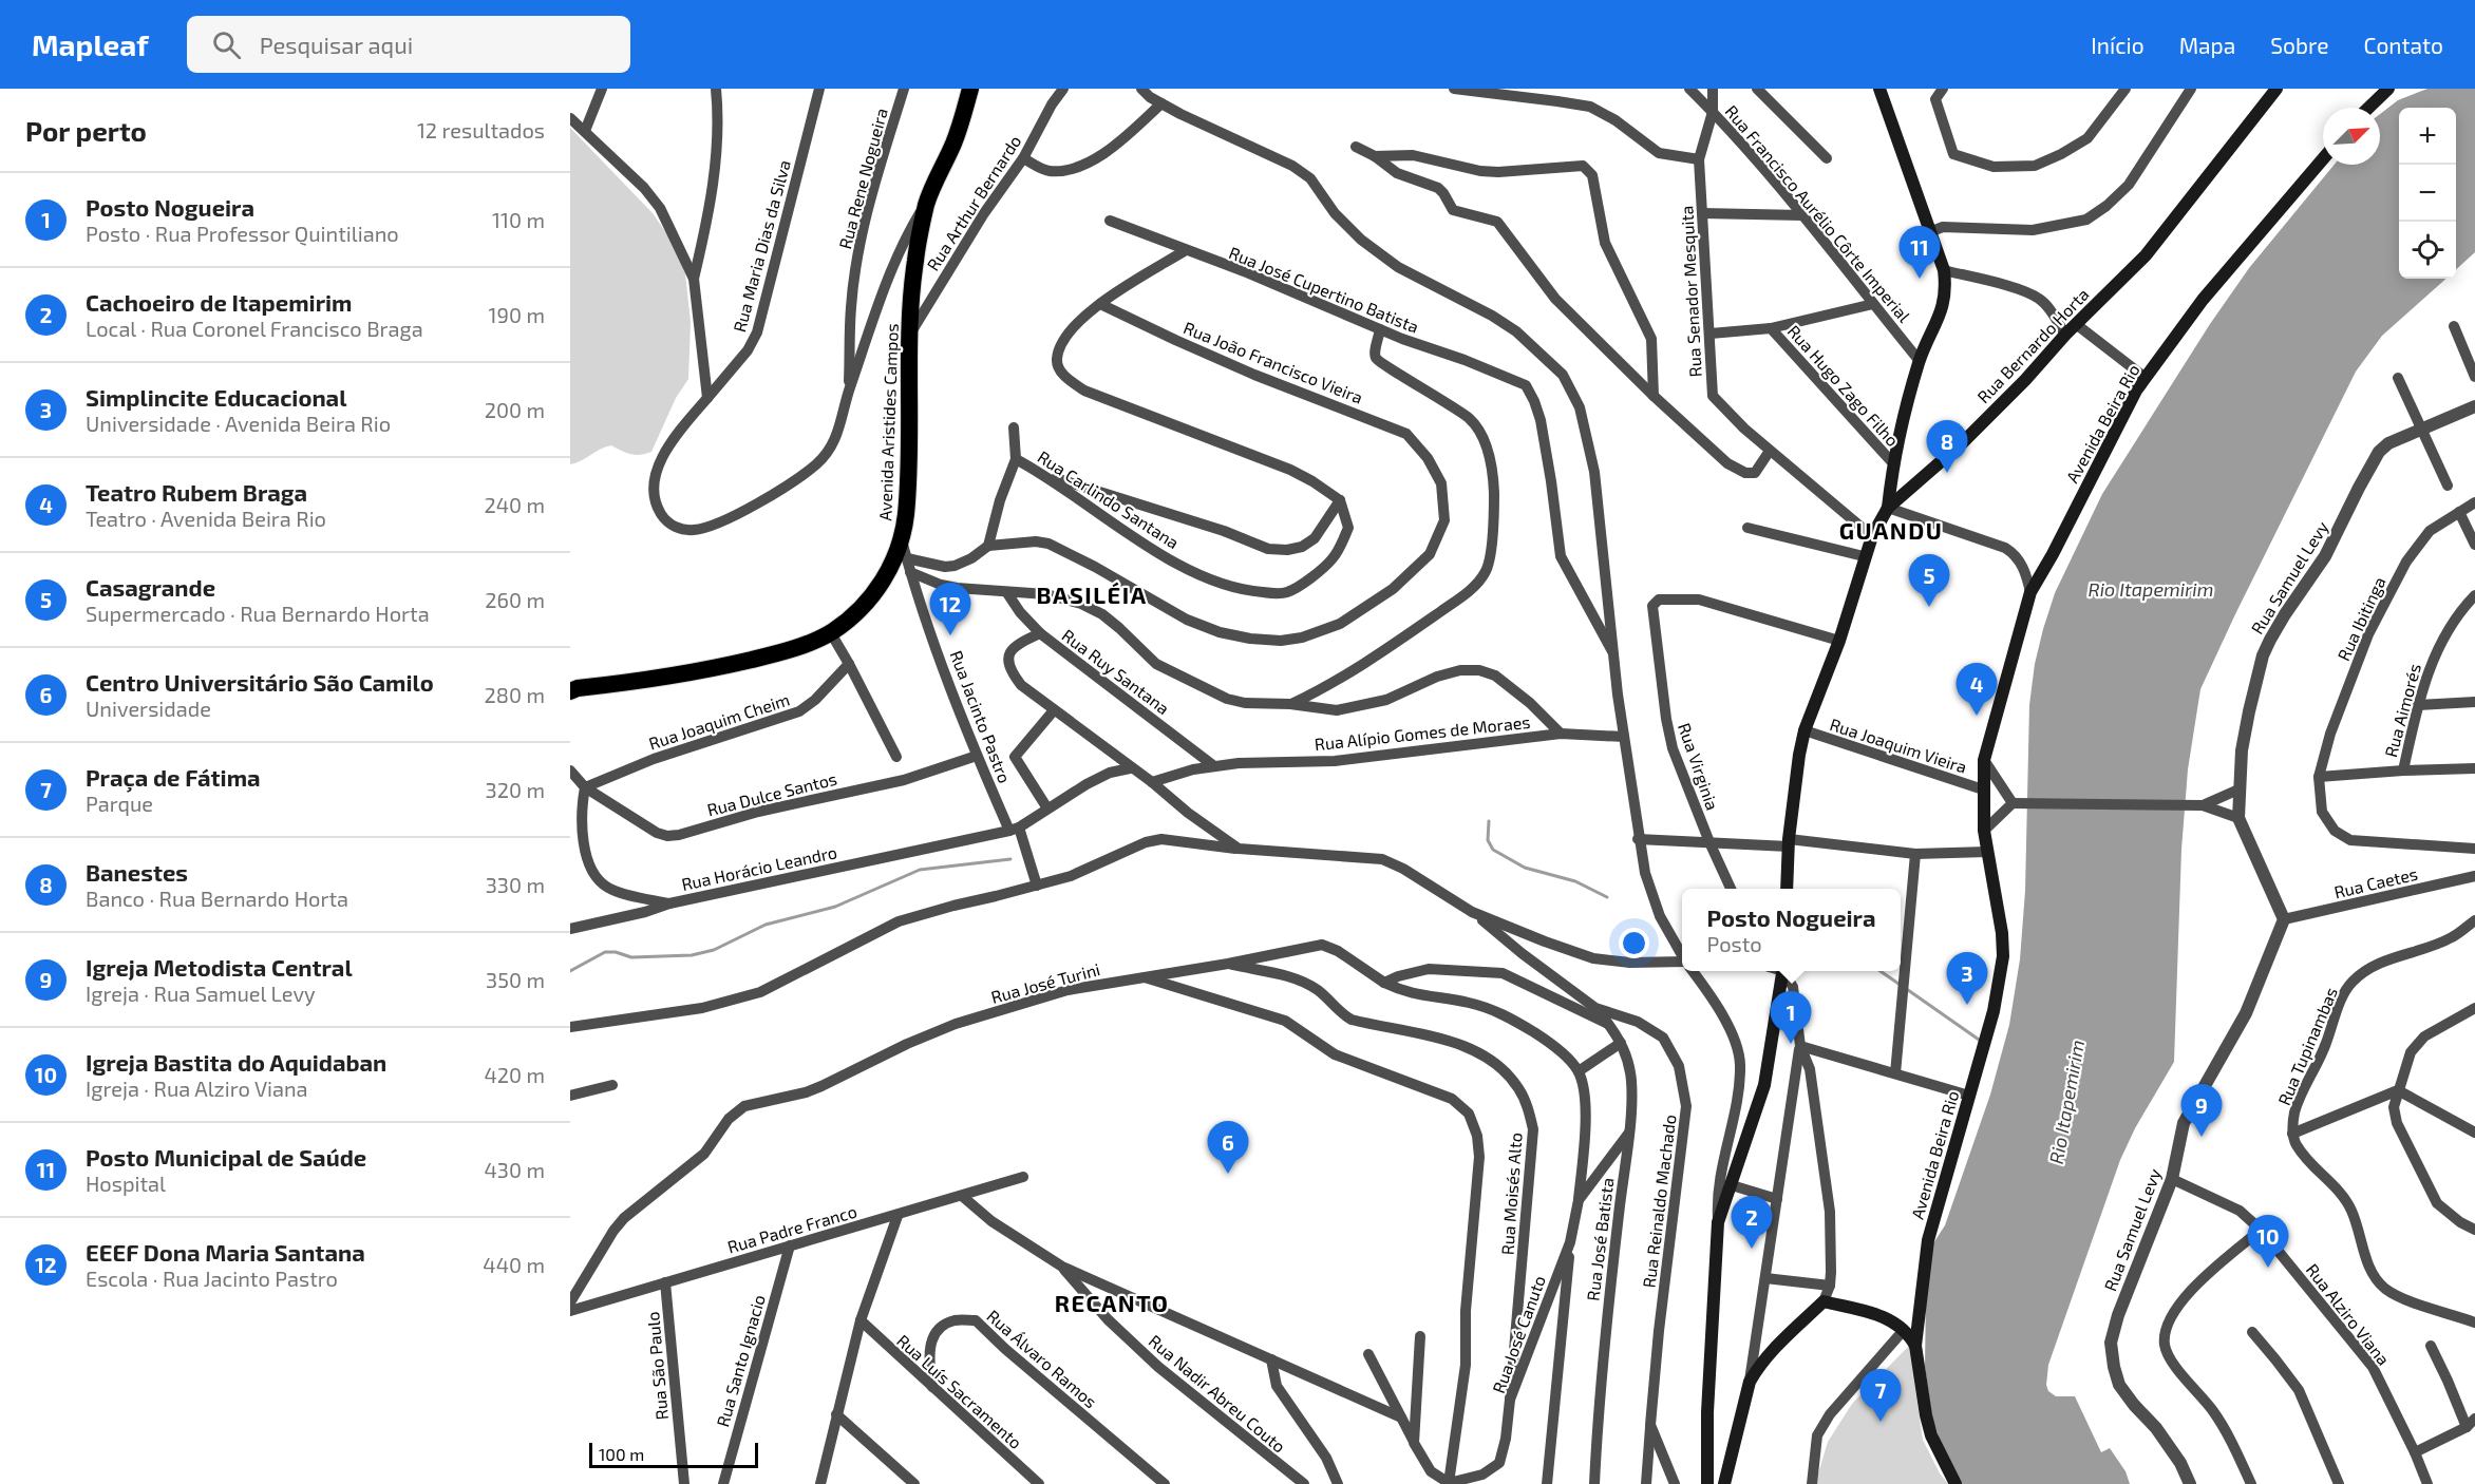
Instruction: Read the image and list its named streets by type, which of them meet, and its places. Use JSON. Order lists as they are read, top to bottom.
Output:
{
  "streets": {
    "highway": ["Avenida Aristides Campos"],
    "main road": ["Rua Bernardo Horta", "Avenida Beira Rio"],
    "street": [
      "Rua Rene Nogueira",
      "Rua Arthur Bernardo",
      "Rua Francisco Aurélio Côrte Imperial",
      "Rua Maria Dias da Silva",
      "Rua José Cupertino Batista",
      "Rua Senador Mesquita",
      "Rua João Francisco Vieira",
      "Rua Hugo Zago Filho",
      "Rua Carlindo Santana",
      "Rua Samuel Levy",
      "Rua Ibitinga",
      "Rua Ruy Santana",
      "Rua Aimorés",
      "Rua Jacinto Pastro",
      "Rua Joaquim Cheim",
      "Rua Alípio Gomes de Moraes",
      "Rua Joaquim Vieira",
      "Rua Virginia",
      "Rua Dulce Santos",
      "Rua Horácio Leandro",
      "Rua Caetes",
      "Rua José Turini",
      "Rua Tupinambas",
      "Rua Moisés Alto",
      "Rua Reinaldo Machado",
      "Rua Padre Franco",
      "Rua José Batista",
      "Rua Alziro Viana",
      "Rua José Canuto",
      "Rua Álvaro Ramos",
      "Rua Santo Ignacio",
      "Rua São Paulo",
      "Rua Luís Sacramento",
      "Rua Nadir Abreu Couto"
    ]
  },
  "crossings": [
    ["Rua Rene Nogueira", "Rua Maria Dias da Silva"],
    ["Rua Arthur Bernardo", "Avenida Aristides Campos"],
    ["Rua Francisco Aurélio Côrte Imperial", "Rua Senador Mesquita"],
    ["Rua Senador Mesquita", "Rua Bernardo Horta"],
    ["Rua Bernardo Horta", "Rua Joaquim Vieira"],
    ["Rua Bernardo Horta", "Rua Virginia"],
    ["Avenida Aristides Campos", "Rua Jacinto Pastro"],
    ["Avenida Beira Rio", "Rua Joaquim Vieira"],
    ["Rua Samuel Levy", "Rua Caetes"],
    ["Rua Samuel Levy", "Rua Alziro Viana"],
    ["Rua Ruy Santana", "Rua Alípio Gomes de Moraes"],
    ["Rua Jacinto Pastro", "Rua Dulce Santos"],
    ["Rua Jacinto Pastro", "Rua Horácio Leandro"],
    ["Rua Joaquim Cheim", "Rua Dulce Santos"],
    ["Rua Joaquim Cheim", "Rua Horácio Leandro"],
    ["Rua Dulce Santos", "Rua Horácio Leandro"],
    ["Rua José Turini", "Rua Moisés Alto"],
    ["Rua Moisés Alto", "Rua José Canuto"],
    ["Rua Reinaldo Machado", "Rua José Batista"],
    ["Rua Padre Franco", "Rua Santo Ignacio"],
    ["Rua Padre Franco", "Rua São Paulo"],
    ["Rua José Batista", "Rua José Canuto"],
    ["Rua Álvaro Ramos", "Rua Luís Sacramento"]
  ],
  "districts": ["GUANDU", "BASILÉIA", "RECANTO"],
  "water": ["Rio Itapemirim"],
  "scale_bar": "100 m",
  "north": "top right",
  "page": {
    "header": "Mapleaf",
    "search": "Pesquisar aqui",
    "nav": [
      "Início",
      "Mapa",
      "Sobre",
      "Contato"
    ],
    "heading": ["Por perto", "12 resultados"],
    "map_buttons": ["+", "−"],
    "list": [
      {
        "mark": "1",
        "name": "Posto Nogueira",
        "note": "Posto · Rua Professor Quintiliano",
        "value": "110 m"
      },
      {
        "mark": "2",
        "name": "Cachoeiro de Itapemirim",
        "note": "Local · Rua Coronel Francisco Braga",
        "value": "190 m"
      },
      {
        "mark": "3",
        "name": "Simplincite Educacional",
        "note": "Universidade · Avenida Beira Rio",
        "value": "200 m"
      },
      {
        "mark": "4",
        "name": "Teatro Rubem Braga",
        "note": "Teatro · Avenida Beira Rio",
        "value": "240 m"
      },
      {
        "mark": "5",
        "name": "Casagrande",
        "note": "Supermercado · Rua Bernardo Horta",
        "value": "260 m"
      },
      {
        "mark": "6",
        "name": "Centro Universitário São Camilo",
        "note": "Universidade",
        "value": "280 m"
      },
      {
        "mark": "7",
        "name": "Praça de Fátima",
        "note": "Parque",
        "value": "320 m"
      },
      {
        "mark": "8",
        "name": "Banestes",
        "note": "Banco · Rua Bernardo Horta",
        "value": "330 m"
      },
      {
        "mark": "9",
        "name": "Igreja Metodista Central",
        "note": "Igreja · Rua Samuel Levy",
        "value": "350 m"
      },
      {
        "mark": "10",
        "name": "Igreja Bastita do Aquidaban",
        "note": "Igreja · Rua Alziro Viana",
        "value": "420 m"
      },
      {
        "mark": "11",
        "name": "Posto Municipal de Saúde",
        "note": "Hospital",
        "value": "430 m"
      },
      {
        "mark": "12",
        "name": "EEEF Dona Maria Santana",
        "note": "Escola · Rua Jacinto Pastro",
        "value": "440 m"
      }
    ],
    "pins": [
      "11",
      "8",
      "5",
      "12",
      "4",
      "3",
      "1",
      "9",
      "6",
      "2",
      "10",
      "7"
    ],
    "popup": ["Posto Nogueira", "Posto"],
    "scale": "100 m"
  }
}
